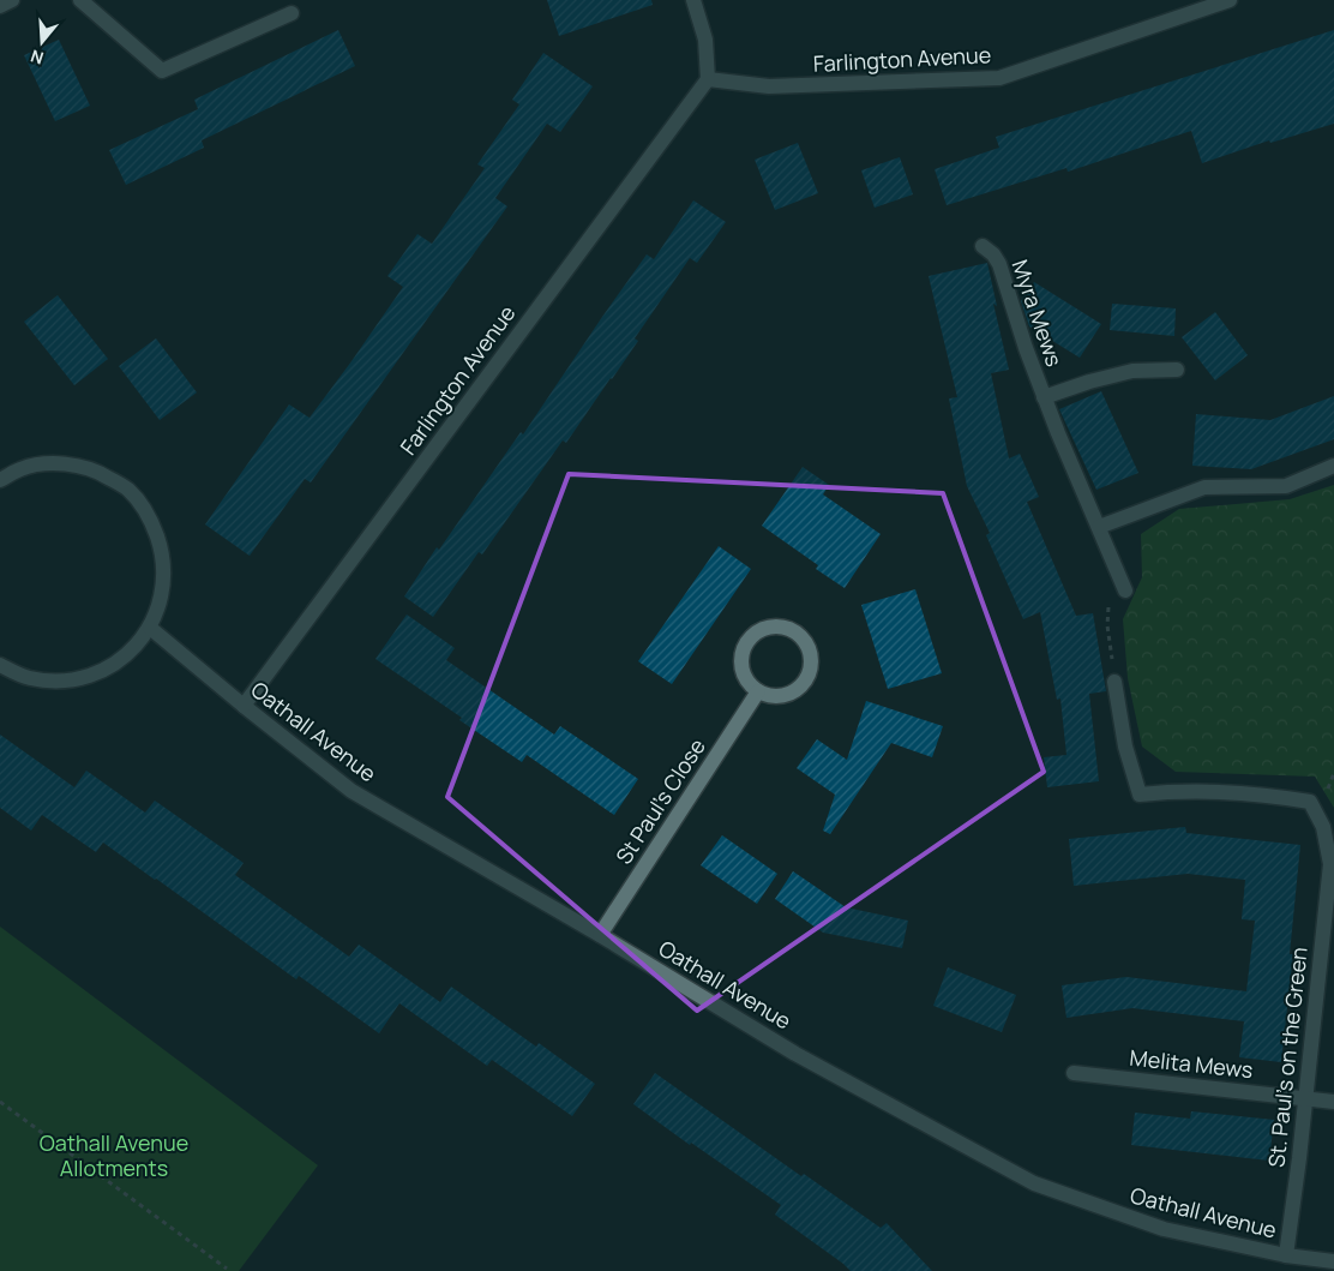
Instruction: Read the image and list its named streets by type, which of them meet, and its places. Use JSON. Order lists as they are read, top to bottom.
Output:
{
  "streets": {
    "street": [
      "Farlington Avenue",
      "Myra Mews",
      "Oathall Avenue",
      "St Paul's Close",
      "St. Paul's on the Green",
      "Melita Mews"
    ]
  },
  "crossings": [
    ["Farlington Avenue", "Oathall Avenue"],
    ["Oathall Avenue", "St Paul's Close"],
    ["Oathall Avenue", "St. Paul's on the Green"],
    ["St. Paul's on the Green", "Melita Mews"]
  ],
  "parks": ["Oathall Avenue Allotments"],
  "north": "bottom"
}
